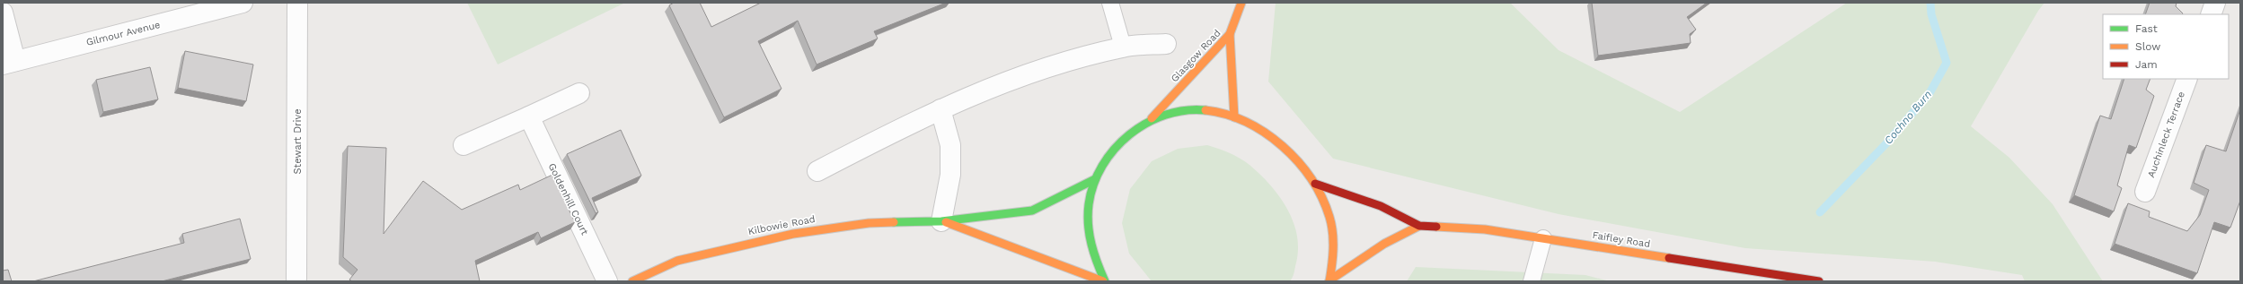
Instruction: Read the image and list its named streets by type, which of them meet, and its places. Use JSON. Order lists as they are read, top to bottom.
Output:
{
  "streets": {
    "main road": ["Glasgow Road", "Kilbowie Road", "Faifley Road"],
    "street": [
      "Gilmour Avenue",
      "Auchinleck Terrace",
      "Stewart Drive",
      "Goldenhill Court"
    ]
  },
  "water": ["Cochno Burn"],
  "legend": ["Fast", "Slow", "Jam"]
}
